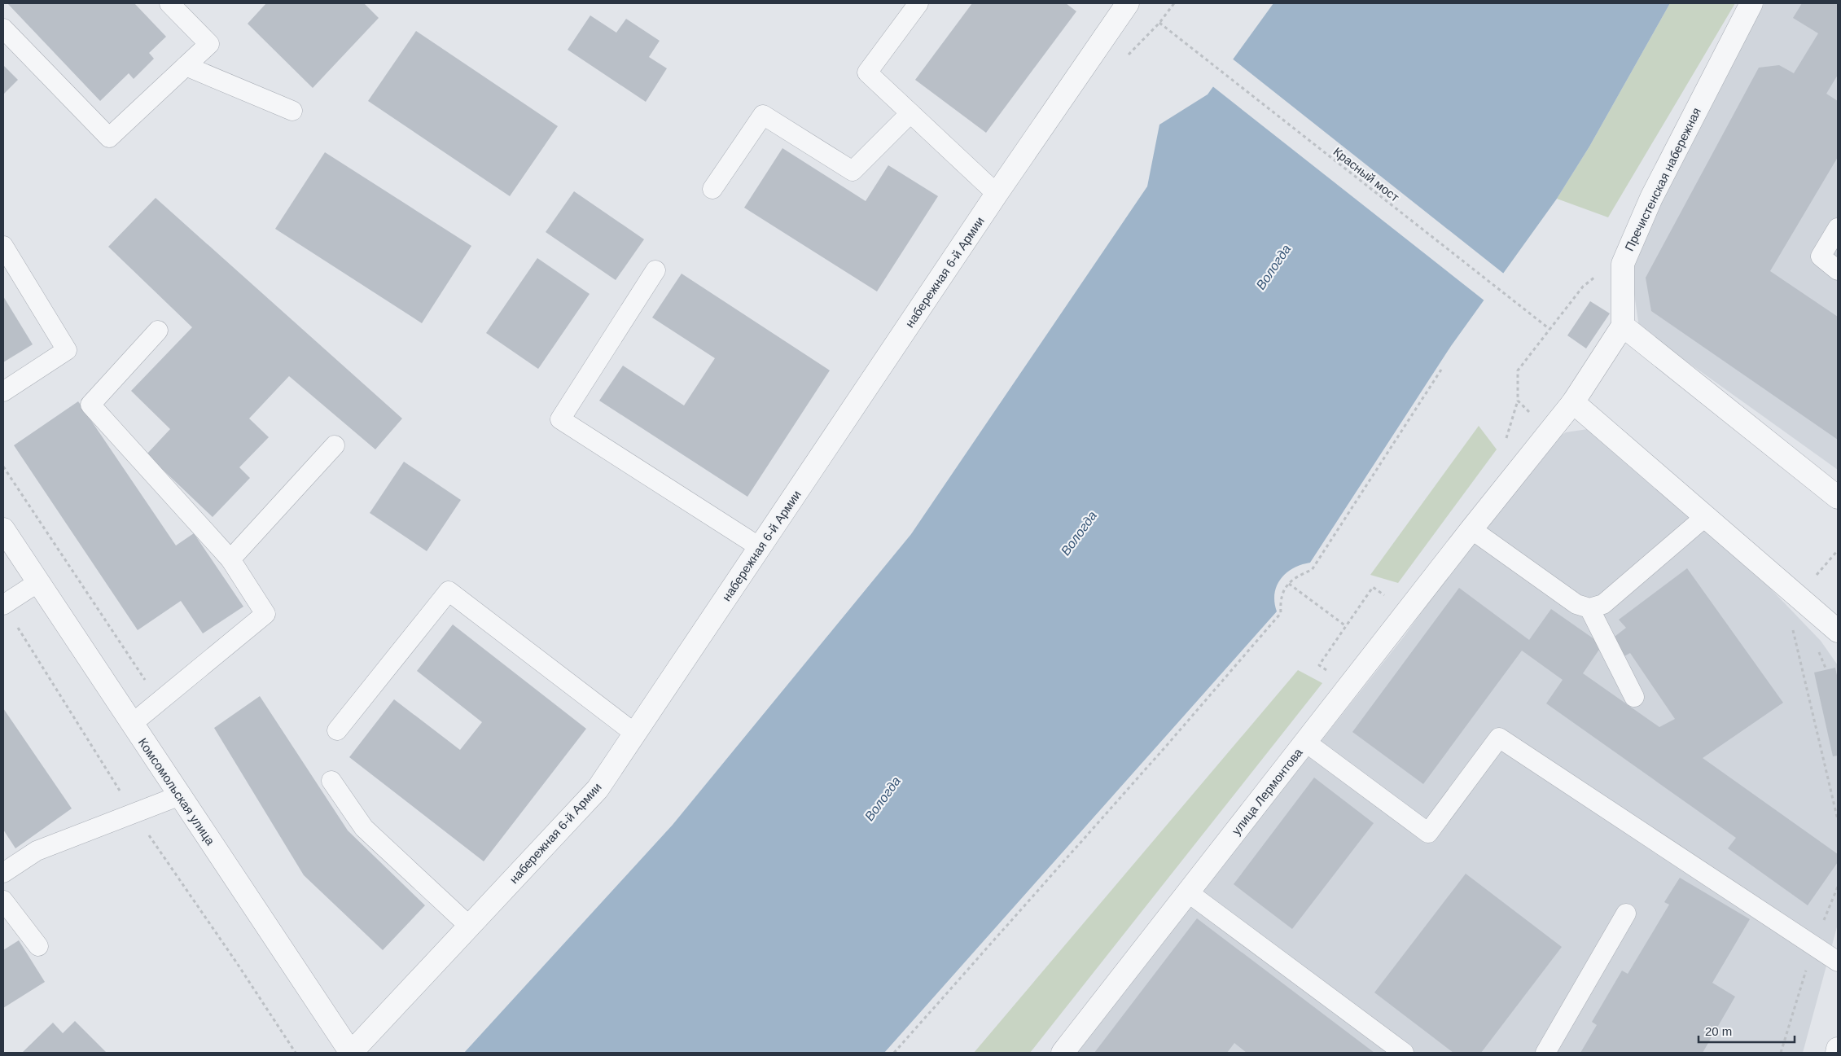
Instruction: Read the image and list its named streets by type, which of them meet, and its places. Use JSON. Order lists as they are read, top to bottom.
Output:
{
  "streets": {
    "street": [
      "Пречистенская набережная",
      "набережная 6-й Армии",
      "Комсомольская улица",
      "улица Лермонтова"
    ],
    "path": ["Красный мост"]
  },
  "crossings": [
    ["набережная 6-й Армии", "Комсомольская улица"]
  ],
  "water": ["Вологда"],
  "scale_bar": "20 m"
}
